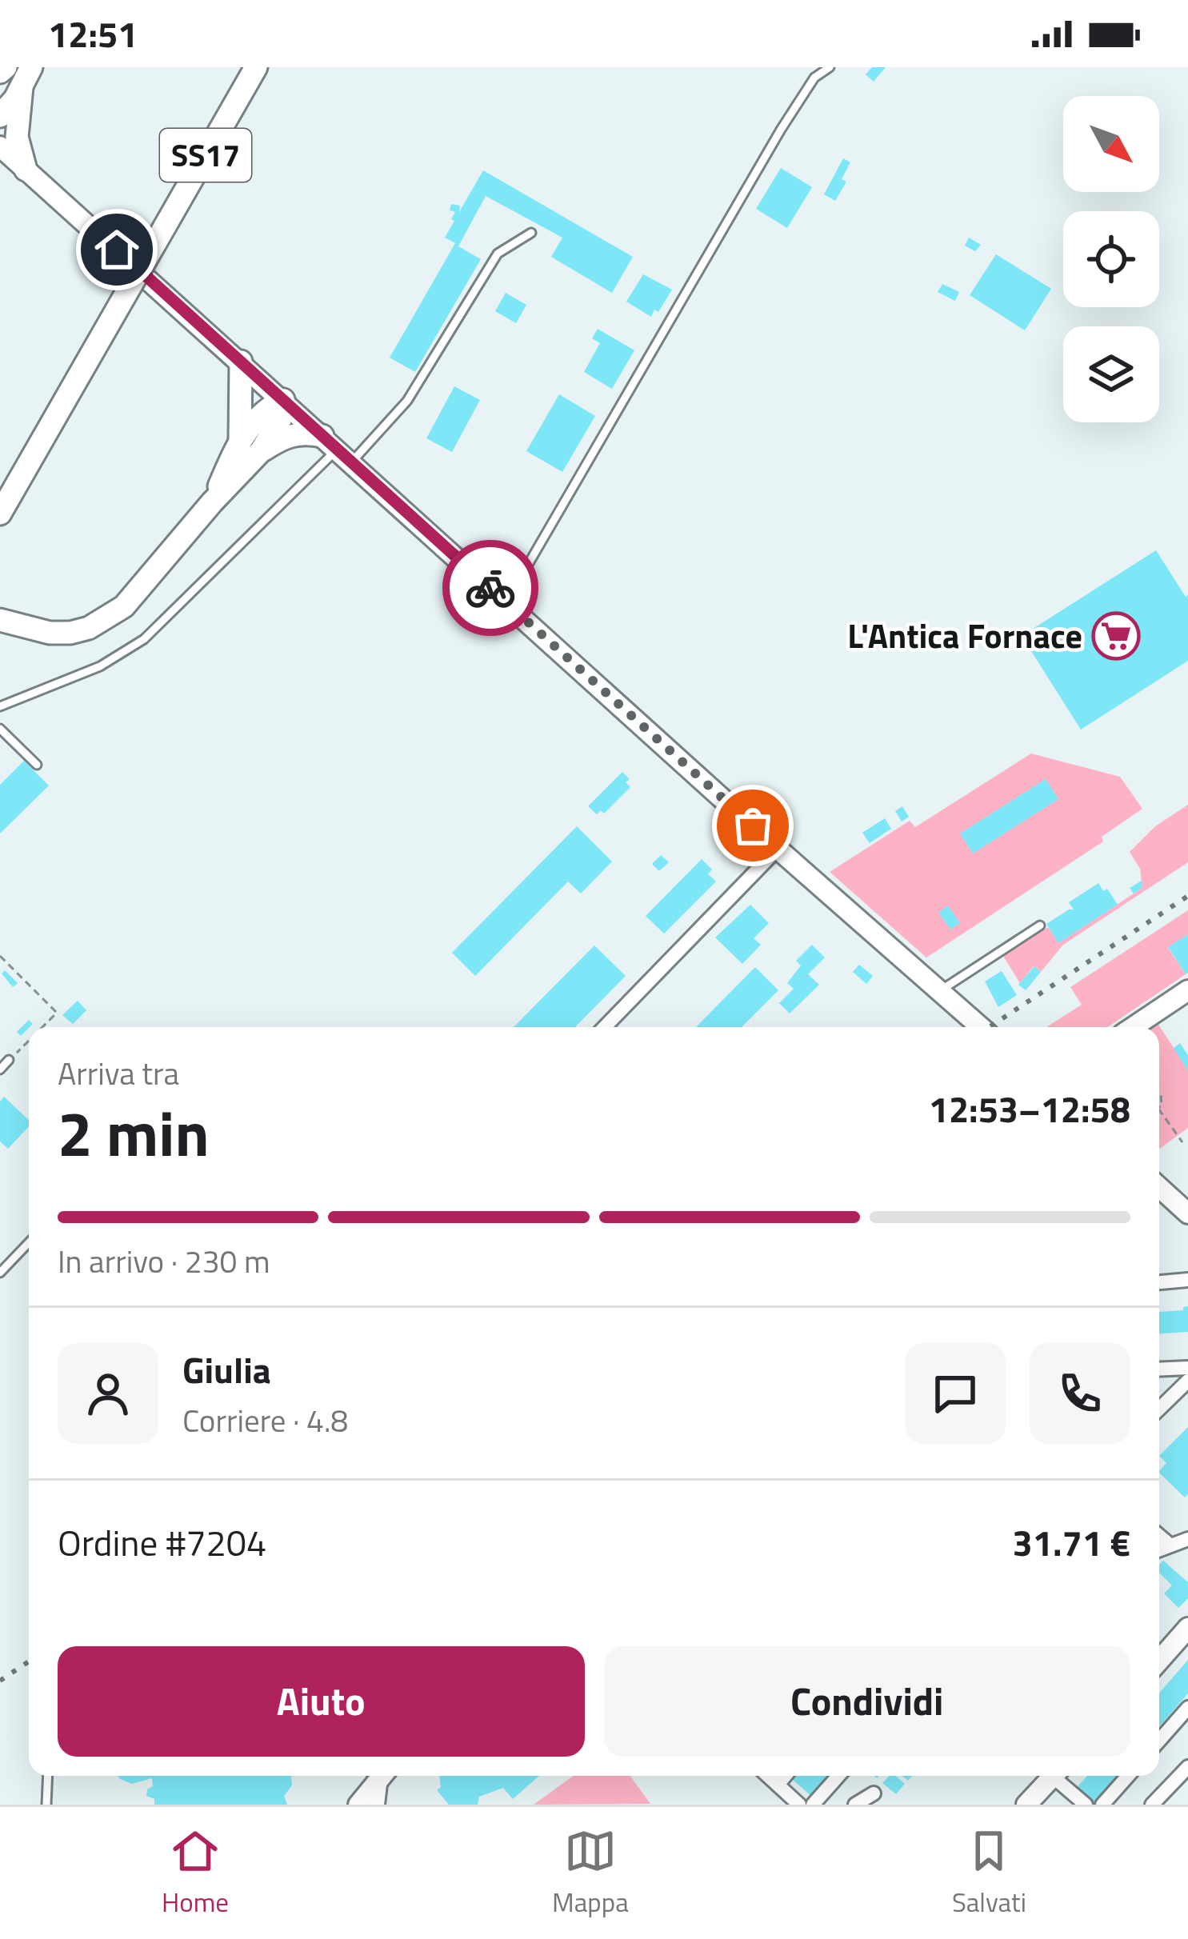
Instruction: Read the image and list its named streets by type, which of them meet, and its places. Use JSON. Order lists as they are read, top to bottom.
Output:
{
  "streets": {
    "main road": ["SS17"]
  },
  "places": {
    "supermarket": ["L'Antica Fornace"]
  },
  "north": "bottom right",
  "page": {
    "status": "12:51",
    "heading": ["2 min", "Arriva tra", "12:53–12:58"],
    "panel": [
      "Giulia",
      "Corriere · 4.8",
      "Ordine #7204",
      "31.71 €"
    ],
    "bar": "In arrivo · 230 m",
    "buttons": ["Aiuto", "Condividi"],
    "tabs": ["Home", "Mappa", "Salvati"]
  }
}
